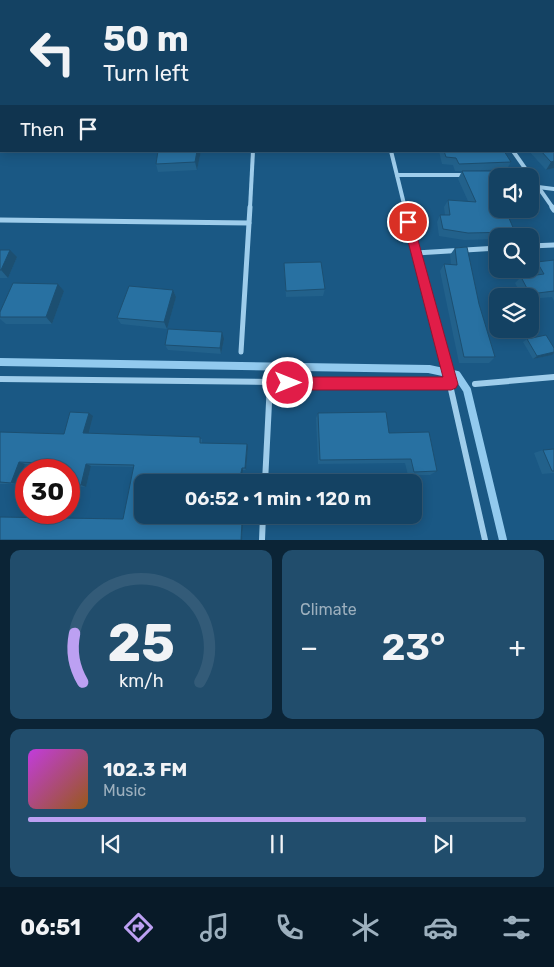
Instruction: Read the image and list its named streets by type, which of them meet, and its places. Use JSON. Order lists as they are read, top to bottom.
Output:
{
  "page": {
    "turn": ["50 m", "Turn left"],
    "then": "Then",
    "limit": "30",
    "trip": "06:52 · 1 min · 120 m",
    "tile": "Climate",
    "heat": ["−", "23°", "+"],
    "song": ["102.3 FM", "Music"],
    "tabs": "06:51",
    "gauge": ["25", "km/h"]
  }
}
